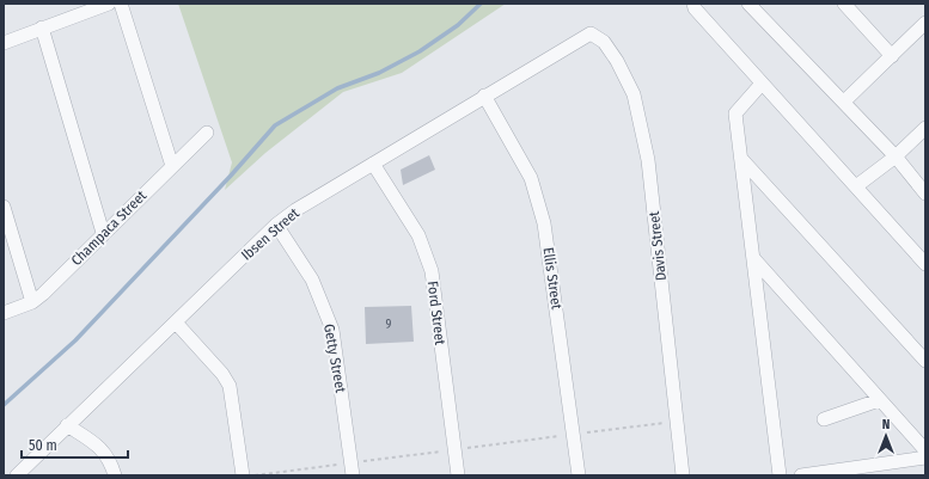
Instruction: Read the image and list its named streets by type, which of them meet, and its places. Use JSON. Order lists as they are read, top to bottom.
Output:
{
  "streets": {
    "street": [
      "Champaca Street",
      "Ibsen Street",
      "Davis Street",
      "Ellis Street",
      "Ford Street",
      "Getty Street"
    ]
  },
  "crossings": [
    ["Ibsen Street", "Davis Street"],
    ["Ibsen Street", "Ellis Street"],
    ["Ibsen Street", "Ford Street"],
    ["Ibsen Street", "Getty Street"]
  ],
  "house_numbers": ["9"],
  "scale_bar": "50 m",
  "north": "top"
}
